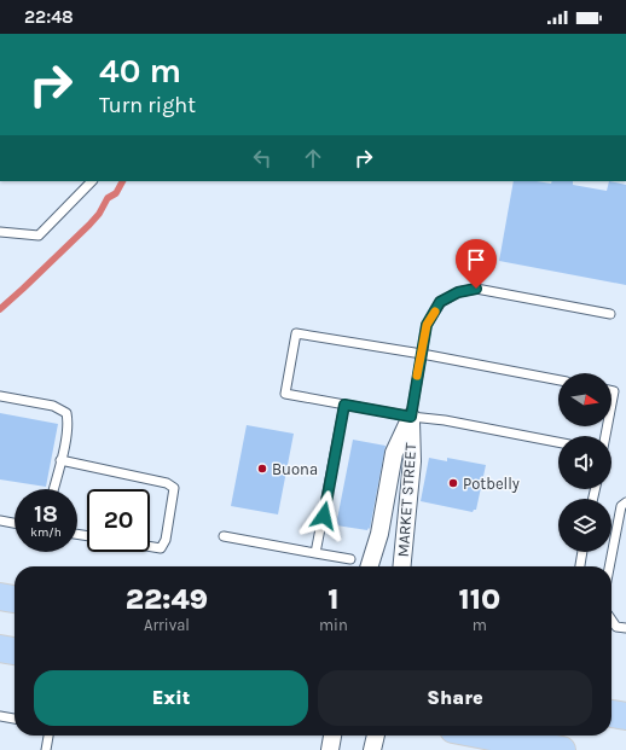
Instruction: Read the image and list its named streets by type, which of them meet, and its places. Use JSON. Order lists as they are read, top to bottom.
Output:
{
  "streets": {
    "street": ["MARKET STREET"]
  },
  "places": ["Buona", "Potbelly"],
  "north": "right",
  "page": {
    "status": "22:48",
    "turn": ["40 m", "Turn right"],
    "speed": "18 km/h",
    "limit": "20",
    "eta": [
      "22:49",
      "Arrival",
      "1",
      "min",
      "110",
      "m"
    ],
    "buttons": ["Exit", "Share"]
  }
}
